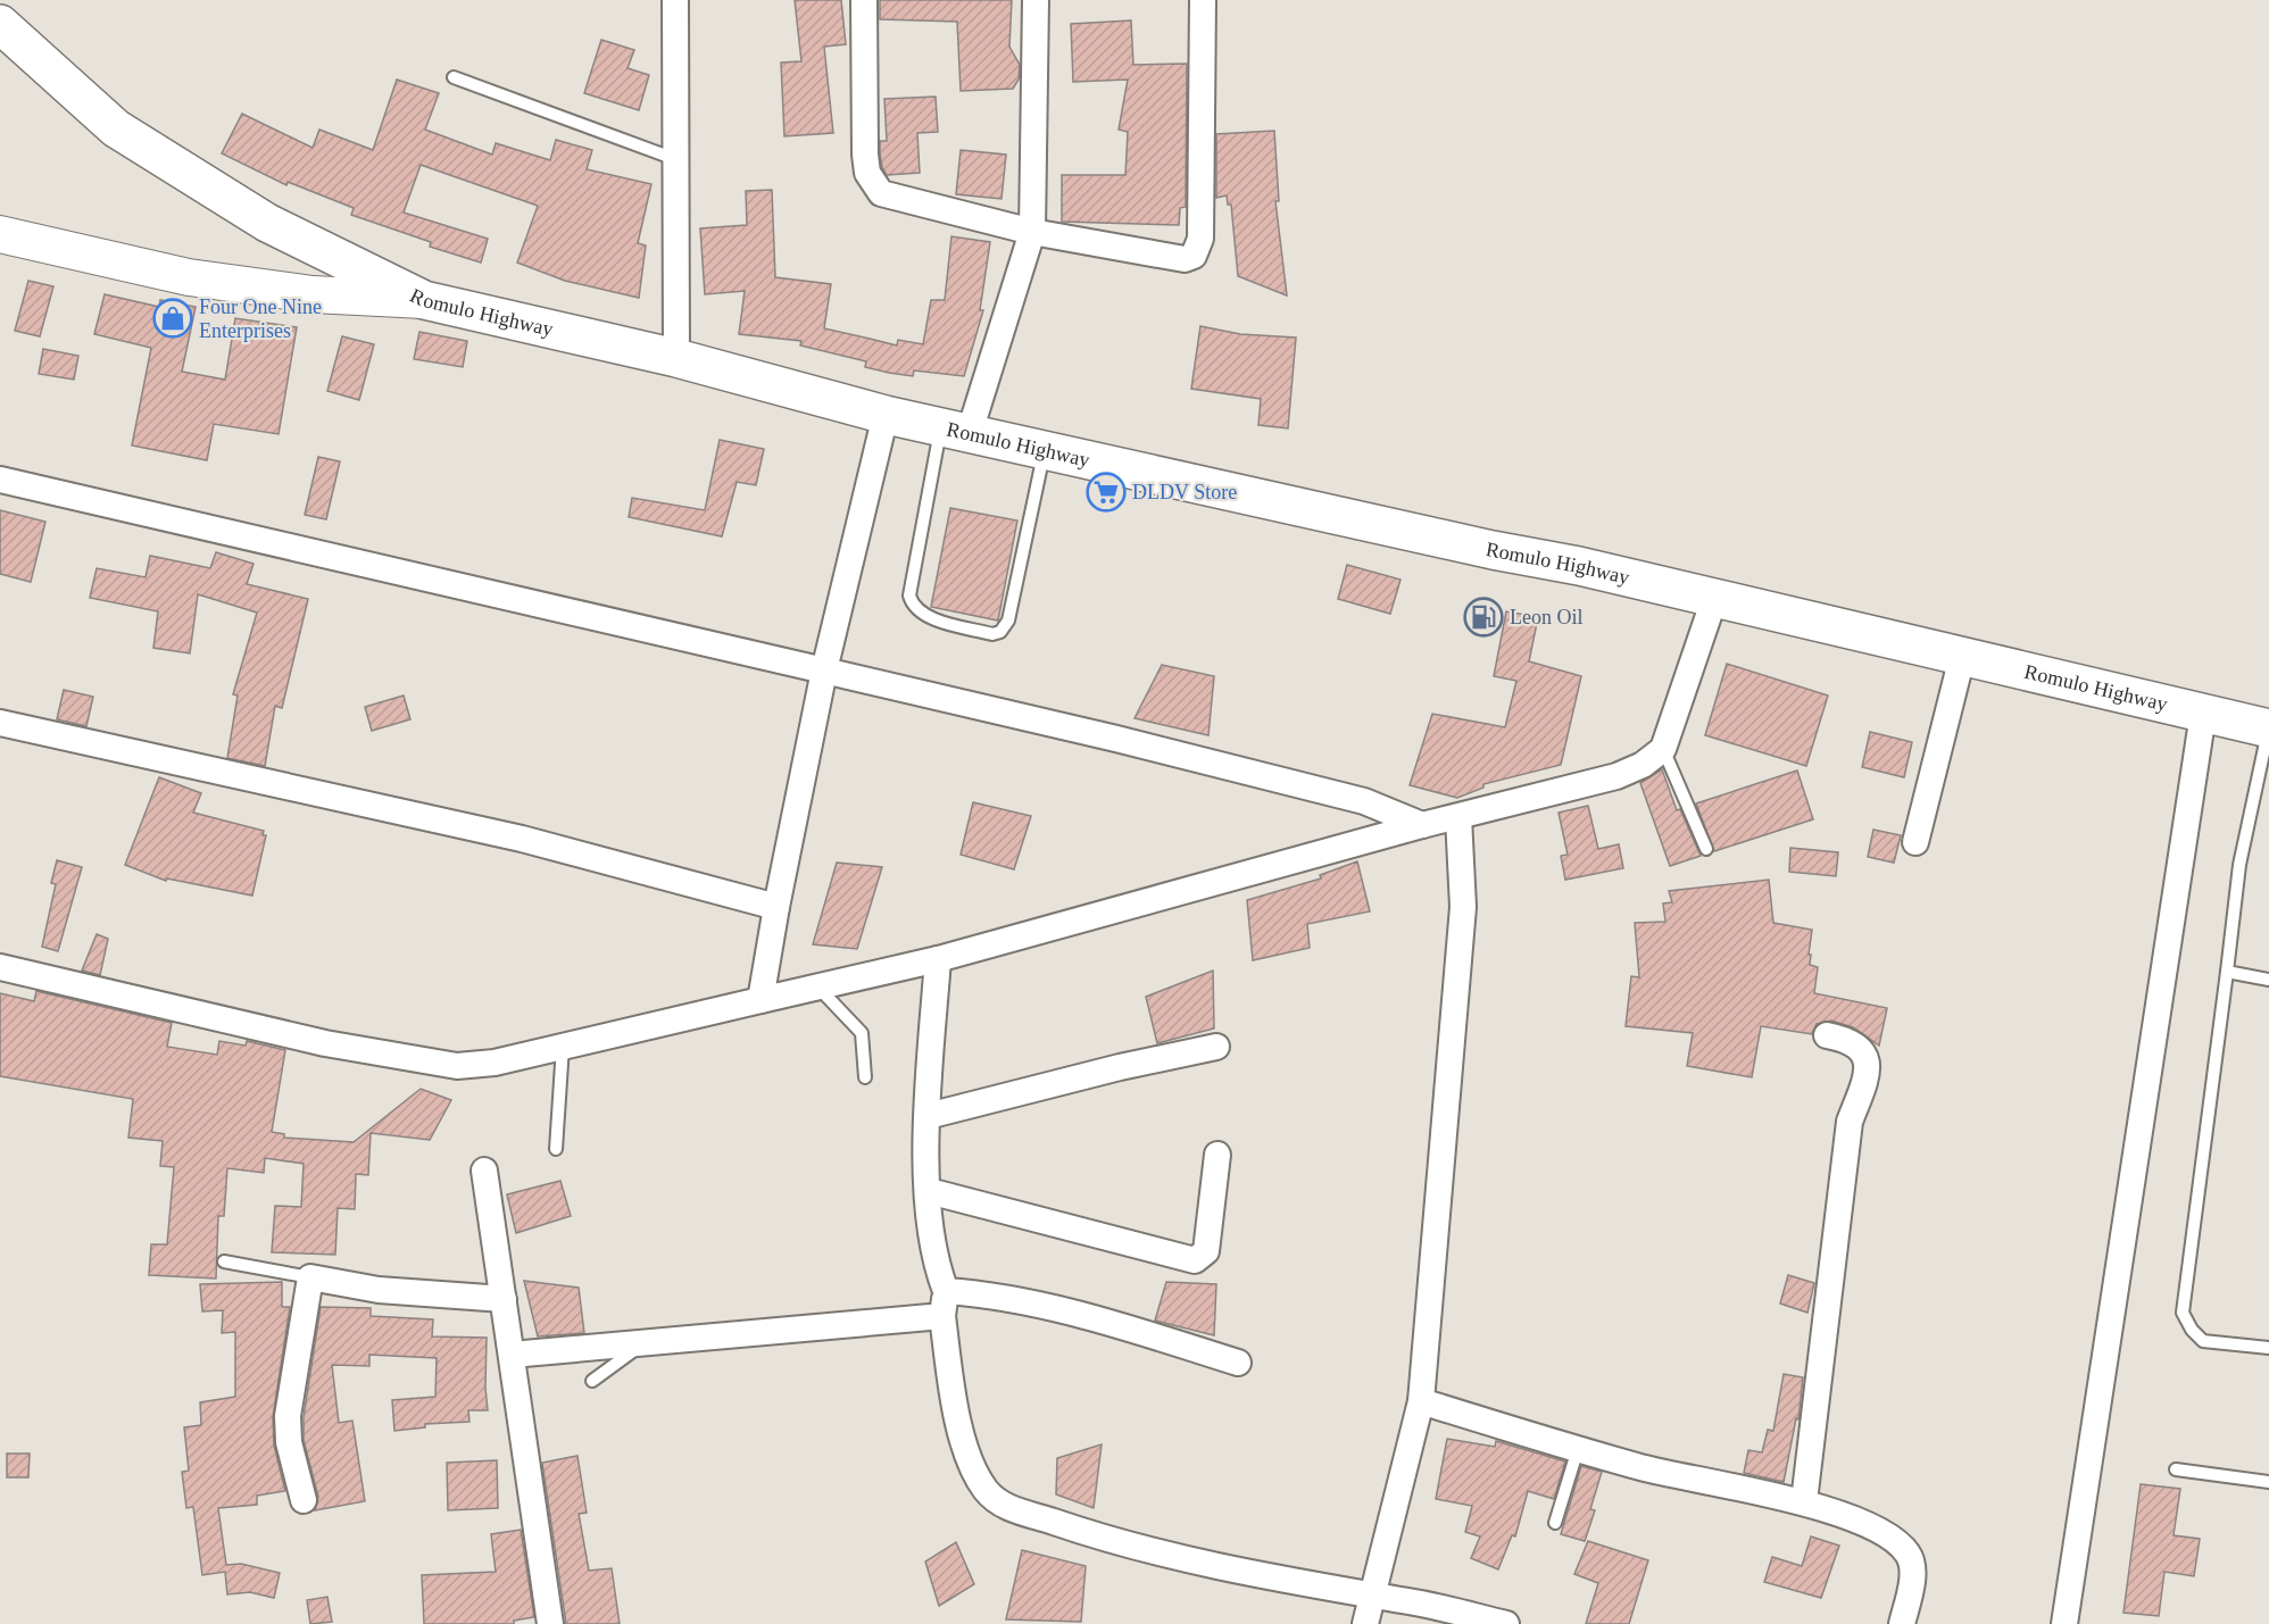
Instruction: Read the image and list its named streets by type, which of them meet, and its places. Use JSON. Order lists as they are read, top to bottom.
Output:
{
  "streets": {
    "highway": ["Romulo Highway"]
  },
  "places": {
    "shop": ["Four One Nine Enterprises"],
    "supermarket": ["DLDV Store"],
    "fuel station": ["Leon Oil"]
  }
}
